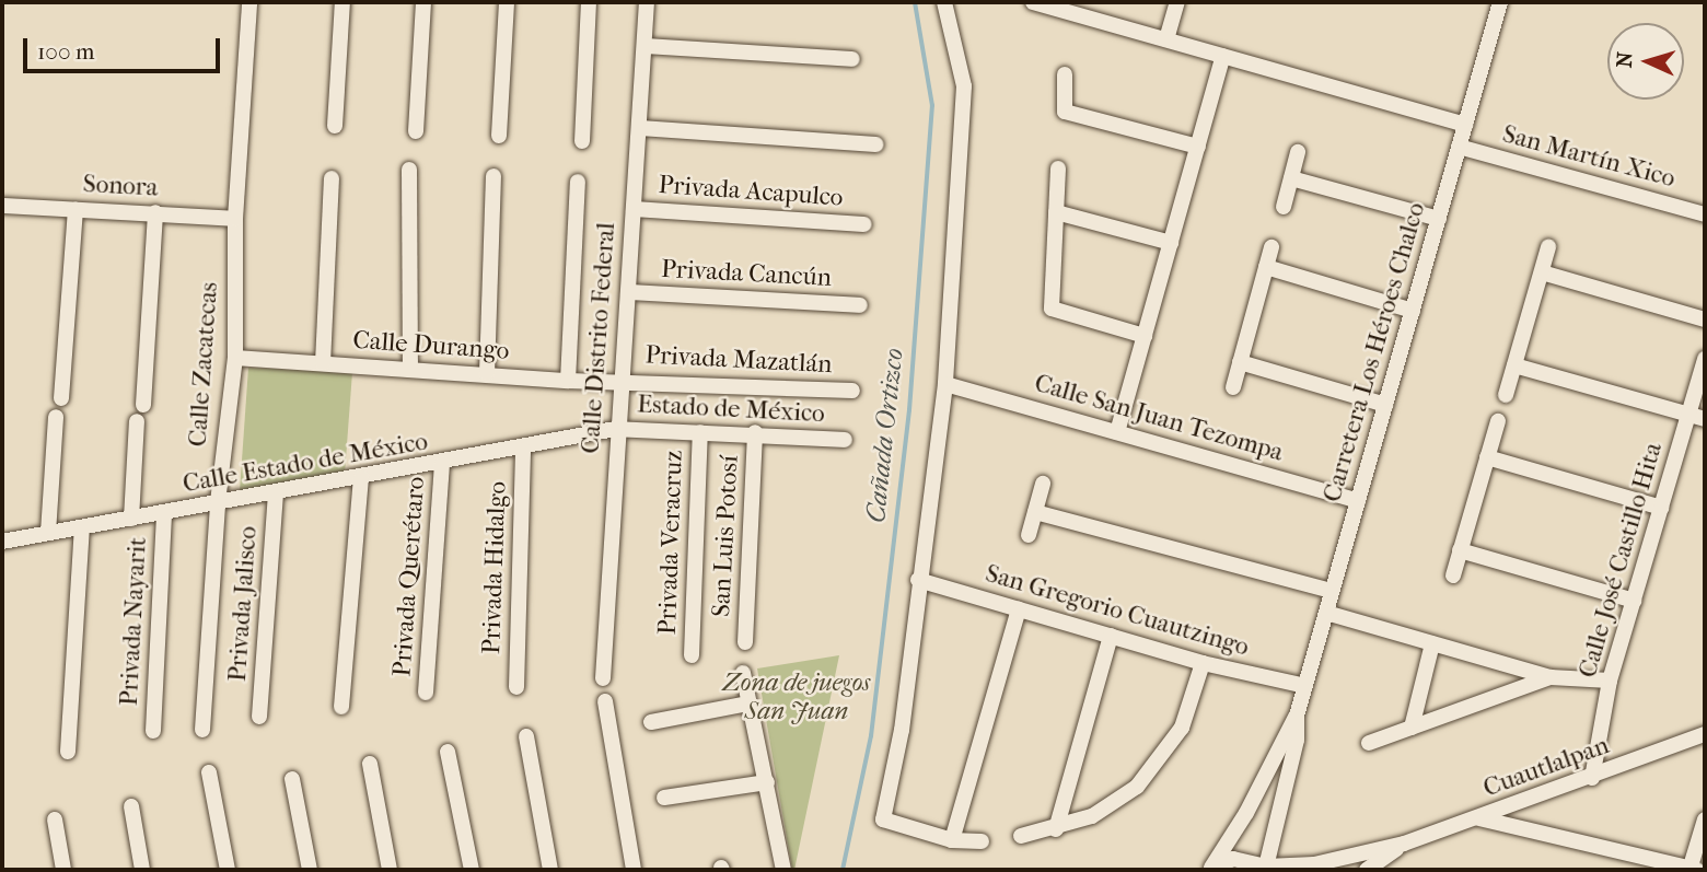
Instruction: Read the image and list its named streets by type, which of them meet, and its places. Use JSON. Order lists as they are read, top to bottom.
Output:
{
  "streets": {
    "street": [
      "San Martín Xico",
      "Sonora",
      "Privada Acapulco",
      "Privada Cancún",
      "Calle Distrito Federal",
      "Calle Durango",
      "Carretera Los Héroes Chalco",
      "Privada Mazatlán",
      "Calle Zacatecas",
      "Estado de México",
      "Calle San Juan Tezompa",
      "Calle Estado de México",
      "San Luis Potosí",
      "Privada Veracruz",
      "Calle José Castillo Hita",
      "Privada Hidalgo",
      "Privada Querétaro",
      "Privada Jalisco",
      "San Gregorio Cuautzingo",
      "Privada Nayarit",
      "Cuautlalpan"
    ]
  },
  "crossings": [
    ["San Martín Xico", "Carretera Los Héroes Chalco"],
    ["Sonora", "Calle Zacatecas"],
    ["Privada Acapulco", "Calle Distrito Federal"],
    ["Privada Cancún", "Calle Distrito Federal"],
    ["Calle Distrito Federal", "Calle Durango"],
    ["Calle Distrito Federal", "Privada Mazatlán"],
    ["Calle Distrito Federal", "Estado de México"],
    ["Calle Distrito Federal", "Calle Estado de México"],
    ["Calle Durango", "Privada Mazatlán"],
    ["Calle Durango", "Calle Zacatecas"],
    ["Carretera Los Héroes Chalco", "Calle San Juan Tezompa"],
    ["Carretera Los Héroes Chalco", "San Gregorio Cuautzingo"],
    ["Calle Zacatecas", "Calle Estado de México"],
    ["Estado de México", "Calle Estado de México"],
    ["Estado de México", "San Luis Potosí"],
    ["Estado de México", "Privada Veracruz"],
    ["Calle Estado de México", "Privada Hidalgo"],
    ["Calle Estado de México", "Privada Querétaro"],
    ["Calle Estado de México", "Privada Jalisco"],
    ["Calle Estado de México", "Privada Nayarit"],
    ["Calle José Castillo Hita", "Cuautlalpan"]
  ],
  "water": ["Cañada Ortizco"],
  "parks": ["Zona de juegos San Juan"],
  "scale_bar": "100 m",
  "north": "left"
}
